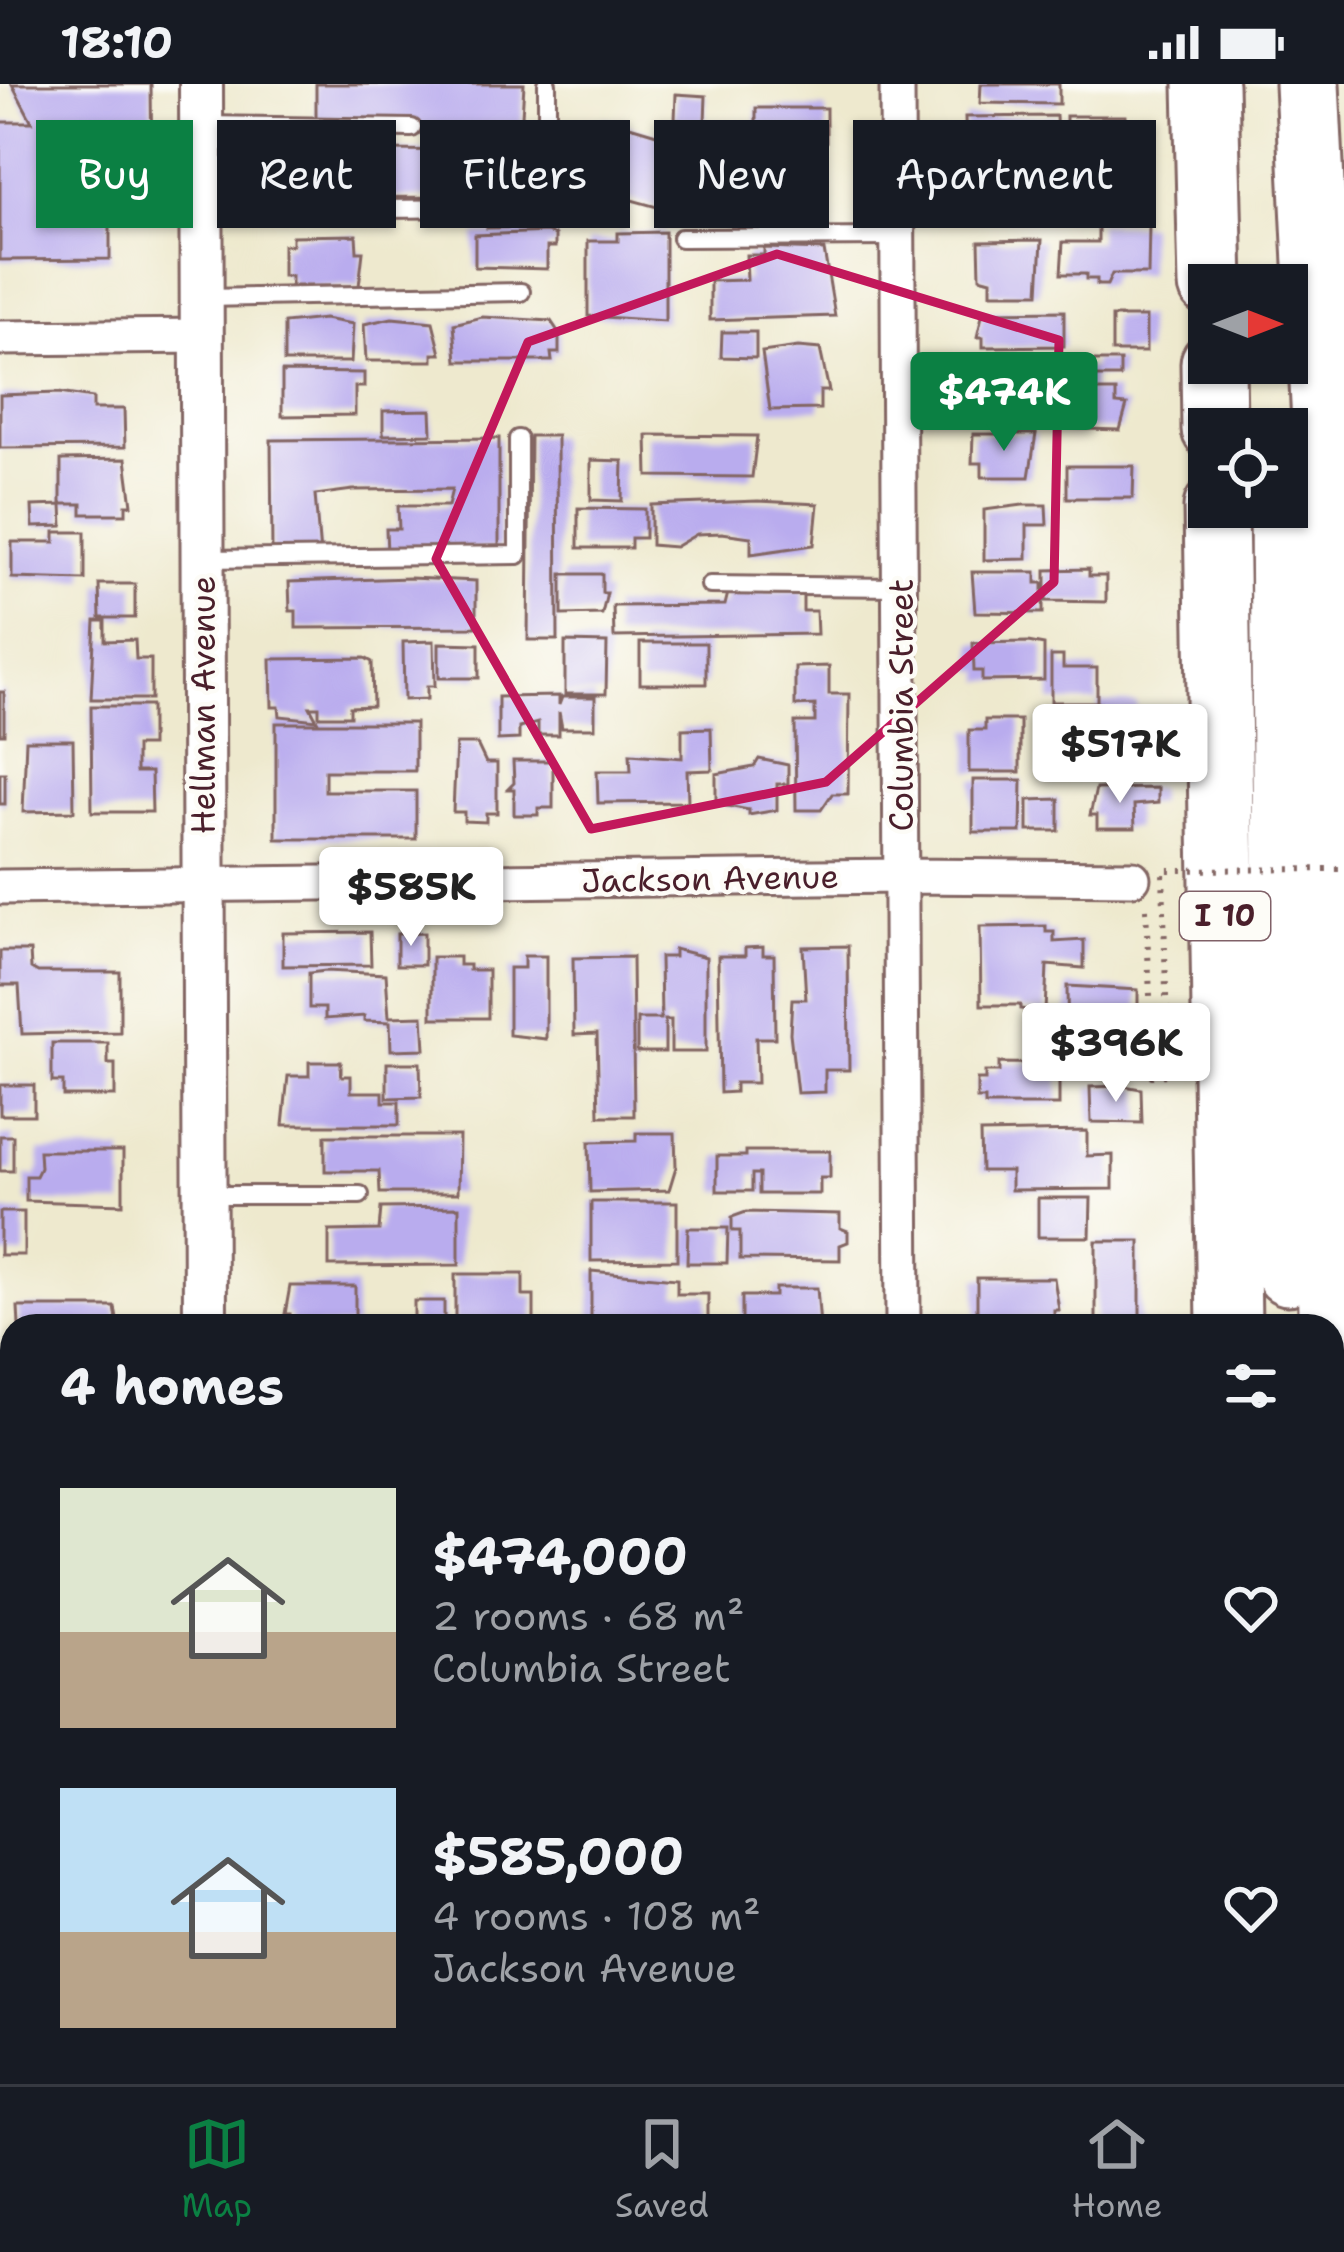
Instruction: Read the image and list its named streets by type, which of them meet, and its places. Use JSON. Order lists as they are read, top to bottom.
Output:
{
  "streets": {
    "highway": ["I 10"],
    "street": ["Hellman Avenue", "Columbia Street", "Jackson Avenue"]
  },
  "crossings": [
    ["Hellman Avenue", "Jackson Avenue"],
    ["Columbia Street", "Jackson Avenue"]
  ],
  "north": "right",
  "page": {
    "status": "18:10",
    "chip": [
      "Buy",
      "Rent",
      "Filters",
      "New",
      "Apartment"
    ],
    "price": [
      "$474K",
      "$517K",
      "$585K",
      "$396K"
    ],
    "heading": "4 homes",
    "list": [
      {
        "name": "$474,000",
        "note": "2 rooms · 68 m² · Columbia Street"
      },
      {
        "name": "$585,000",
        "note": "4 rooms · 108 m² · Jackson Avenue"
      }
    ],
    "tabs": ["Map", "Saved", "Home"]
  }
}
